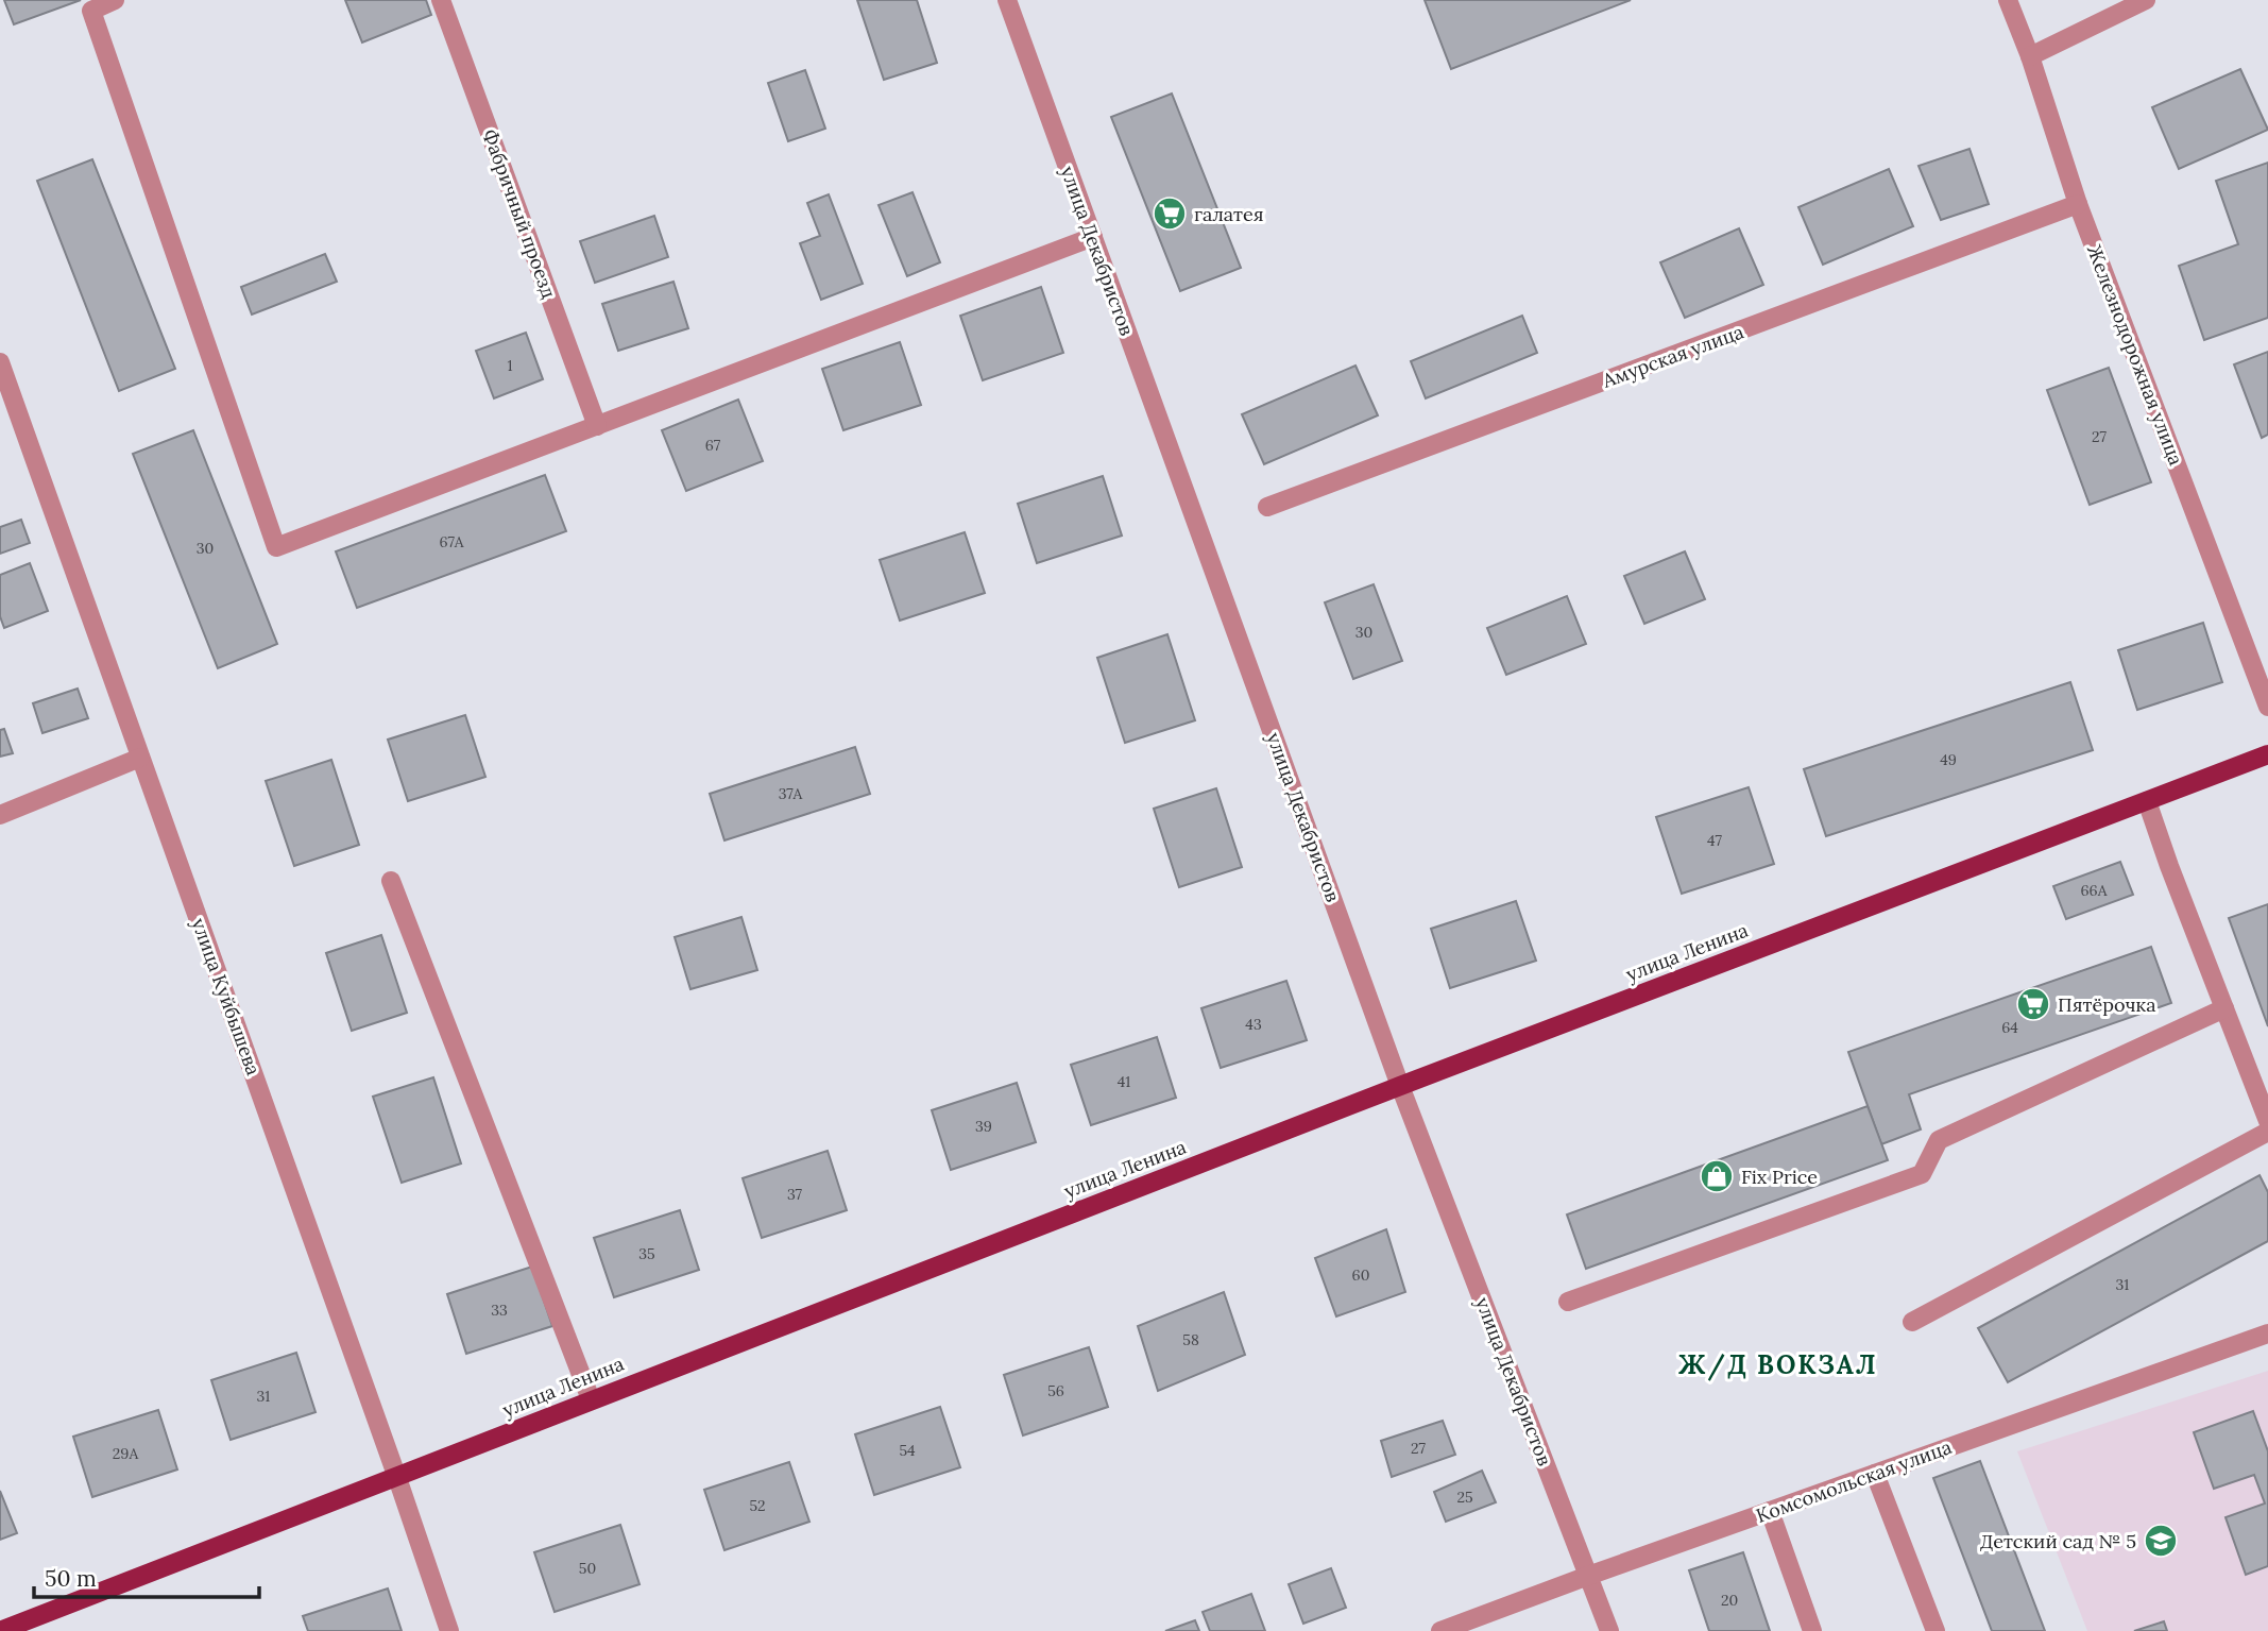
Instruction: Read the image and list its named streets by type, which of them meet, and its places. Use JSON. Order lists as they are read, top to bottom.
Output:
{
  "streets": {
    "main road": ["улица Ленина"],
    "street": [
      "Фабричный проезд",
      "улица Декабристов",
      "Железнодорожная улица",
      "Амурская улица",
      "улица Куйбышева",
      "Комсомольская улица"
    ]
  },
  "crossings": [
    ["улица Декабристов", "улица Ленина"],
    ["улица Декабристов", "Комсомольская улица"],
    ["Железнодорожная улица", "Амурская улица"],
    ["улица Ленина", "улица Куйбышева"]
  ],
  "districts": ["Ж/Д ВОКЗАЛ"],
  "places": {
    "supermarket": ["галатея", "Пятёрочка"],
    "shop": ["Fix Price"],
    "school or university": ["Детский сад № 5"]
  },
  "house_numbers": [
    "1",
    "27",
    "67",
    "67А",
    "30",
    "30",
    "49",
    "37А",
    "47",
    "66А",
    "43",
    "64",
    "41",
    "39",
    "37",
    "35",
    "60",
    "31",
    "33",
    "58",
    "56",
    "31",
    "27",
    "54",
    "29А",
    "25",
    "52",
    "50",
    "20"
  ],
  "scale_bar": "50 m"
}
